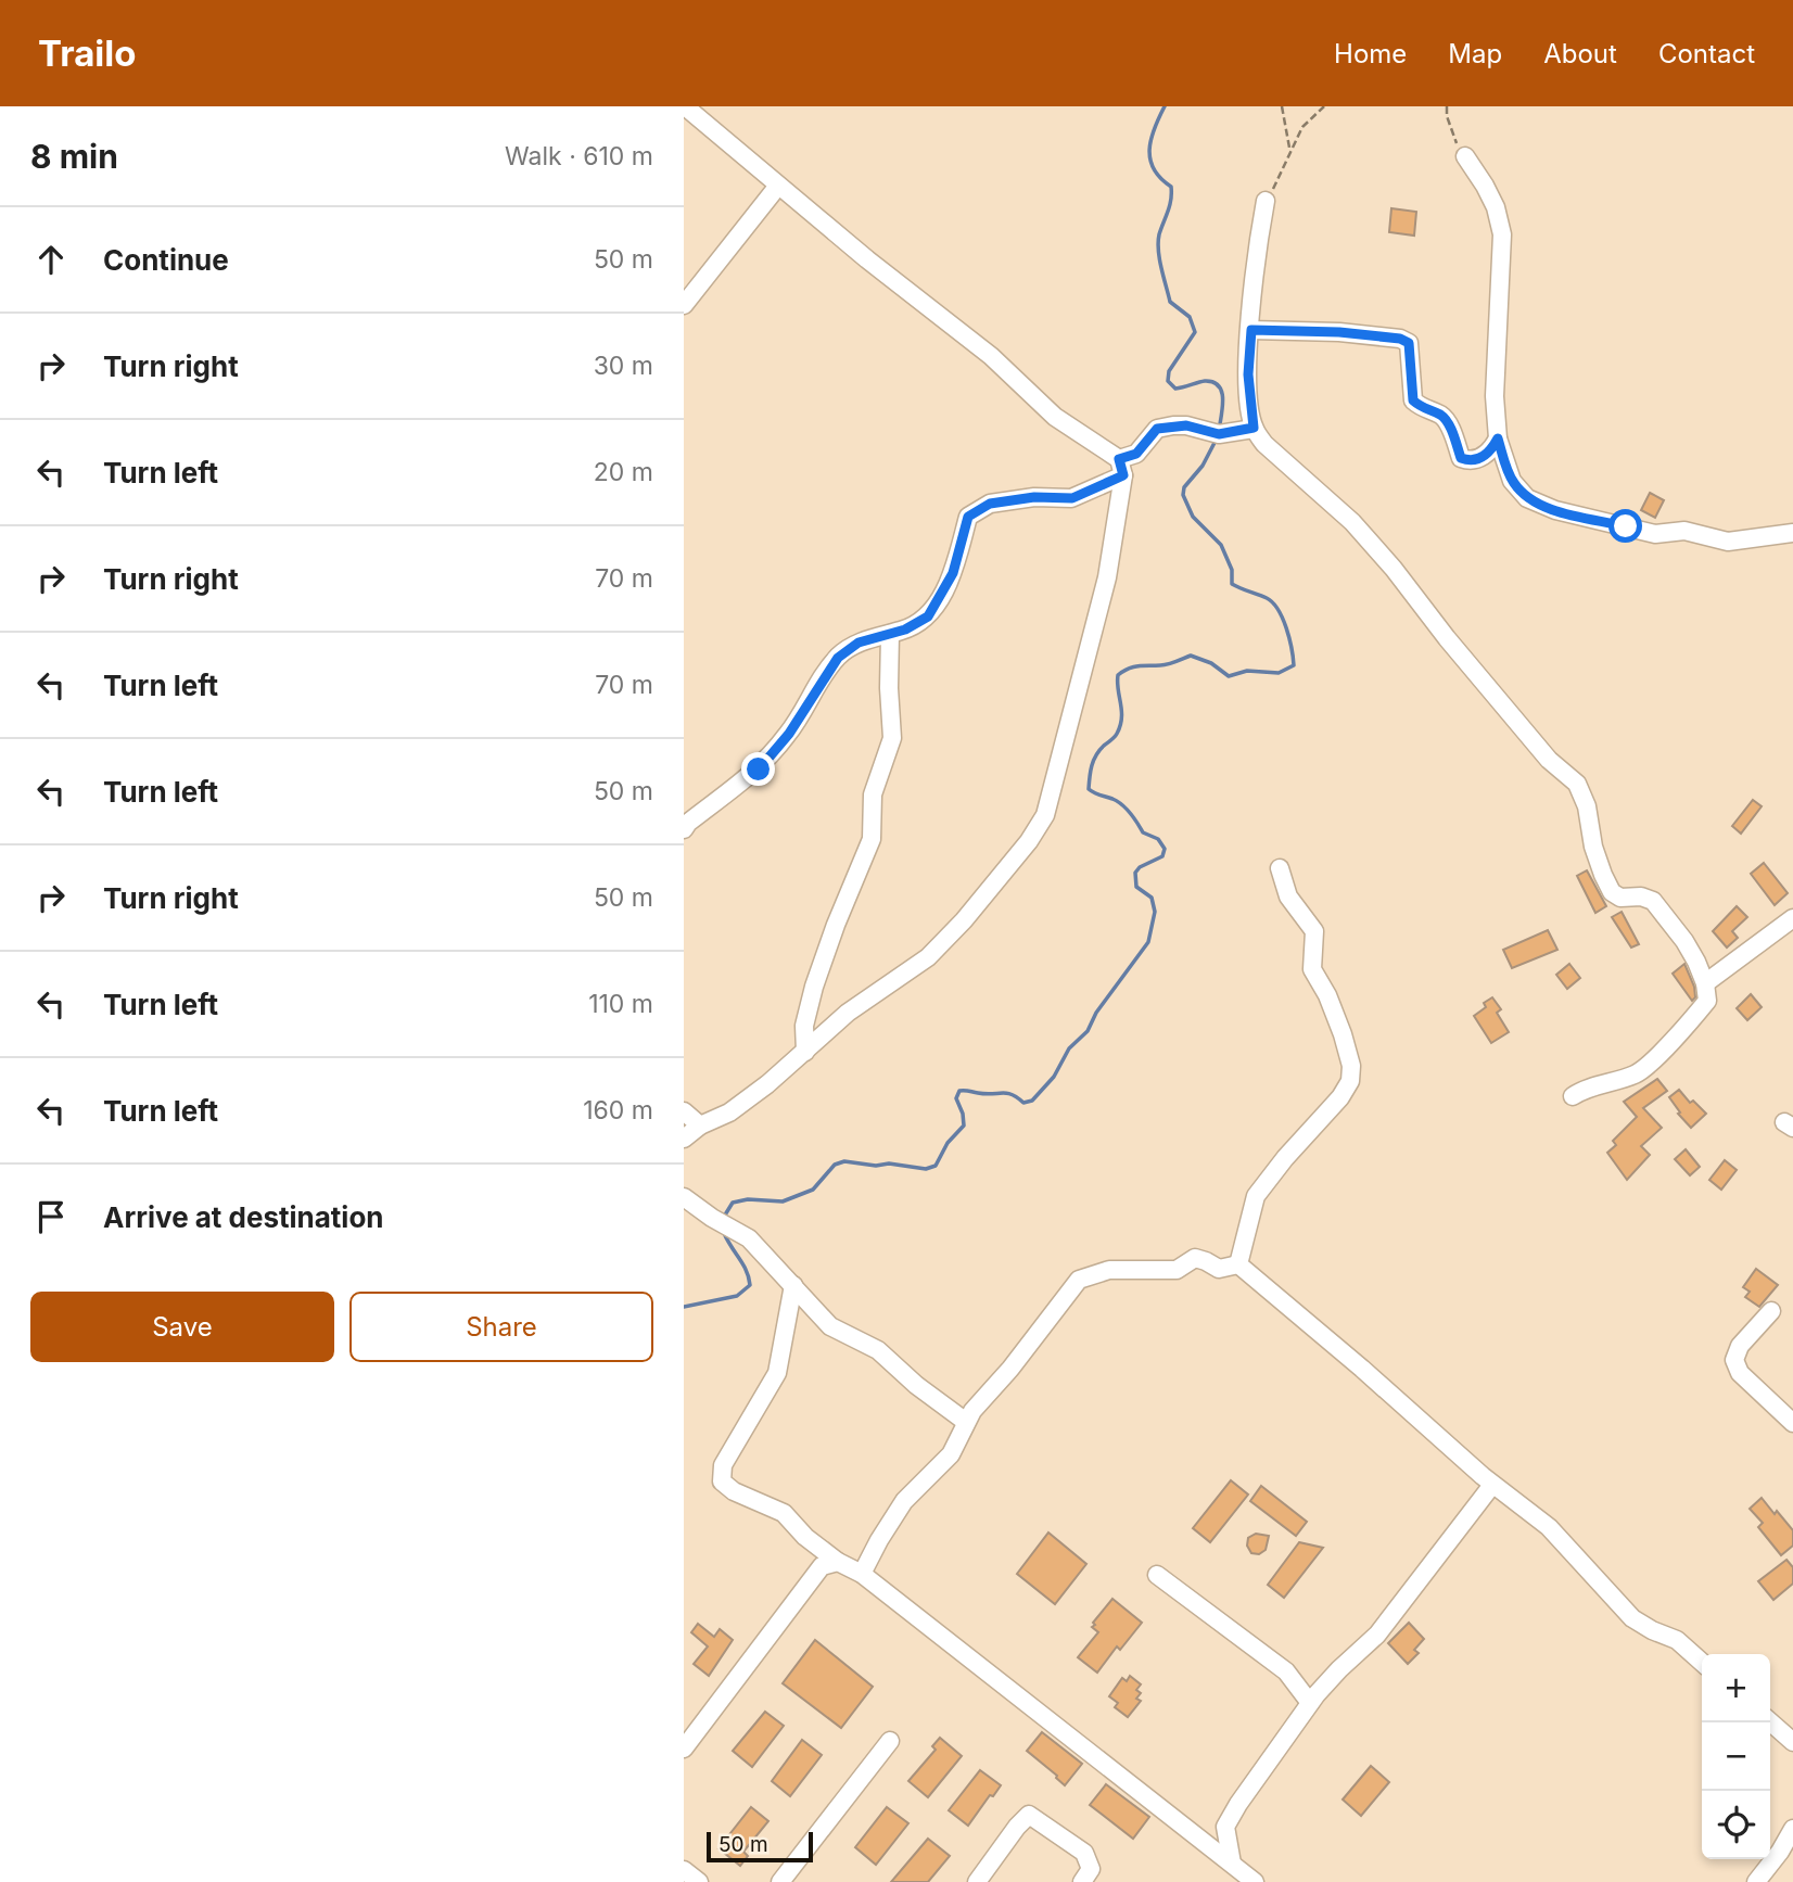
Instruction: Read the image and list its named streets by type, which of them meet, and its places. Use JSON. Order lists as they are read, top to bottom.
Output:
{
  "scale_bar": "50 m",
  "page": {
    "header": "Trailo",
    "nav": [
      "Home",
      "Map",
      "About",
      "Contact"
    ],
    "heading": ["8 min", "Walk · 610 m"],
    "list": [
      ["Continue", "50 m"],
      ["Turn right", "30 m"],
      ["Turn left", "20 m"],
      ["Turn right", "70 m"],
      ["Turn left", "70 m"],
      ["Turn left", "50 m"],
      ["Turn right", "50 m"],
      ["Turn left", "110 m"],
      ["Turn left", "160 m"],
      "Arrive at destination"
    ],
    "buttons": ["Save", "Share"],
    "map_buttons": ["+", "−"],
    "scale": "50 m"
  }
}
